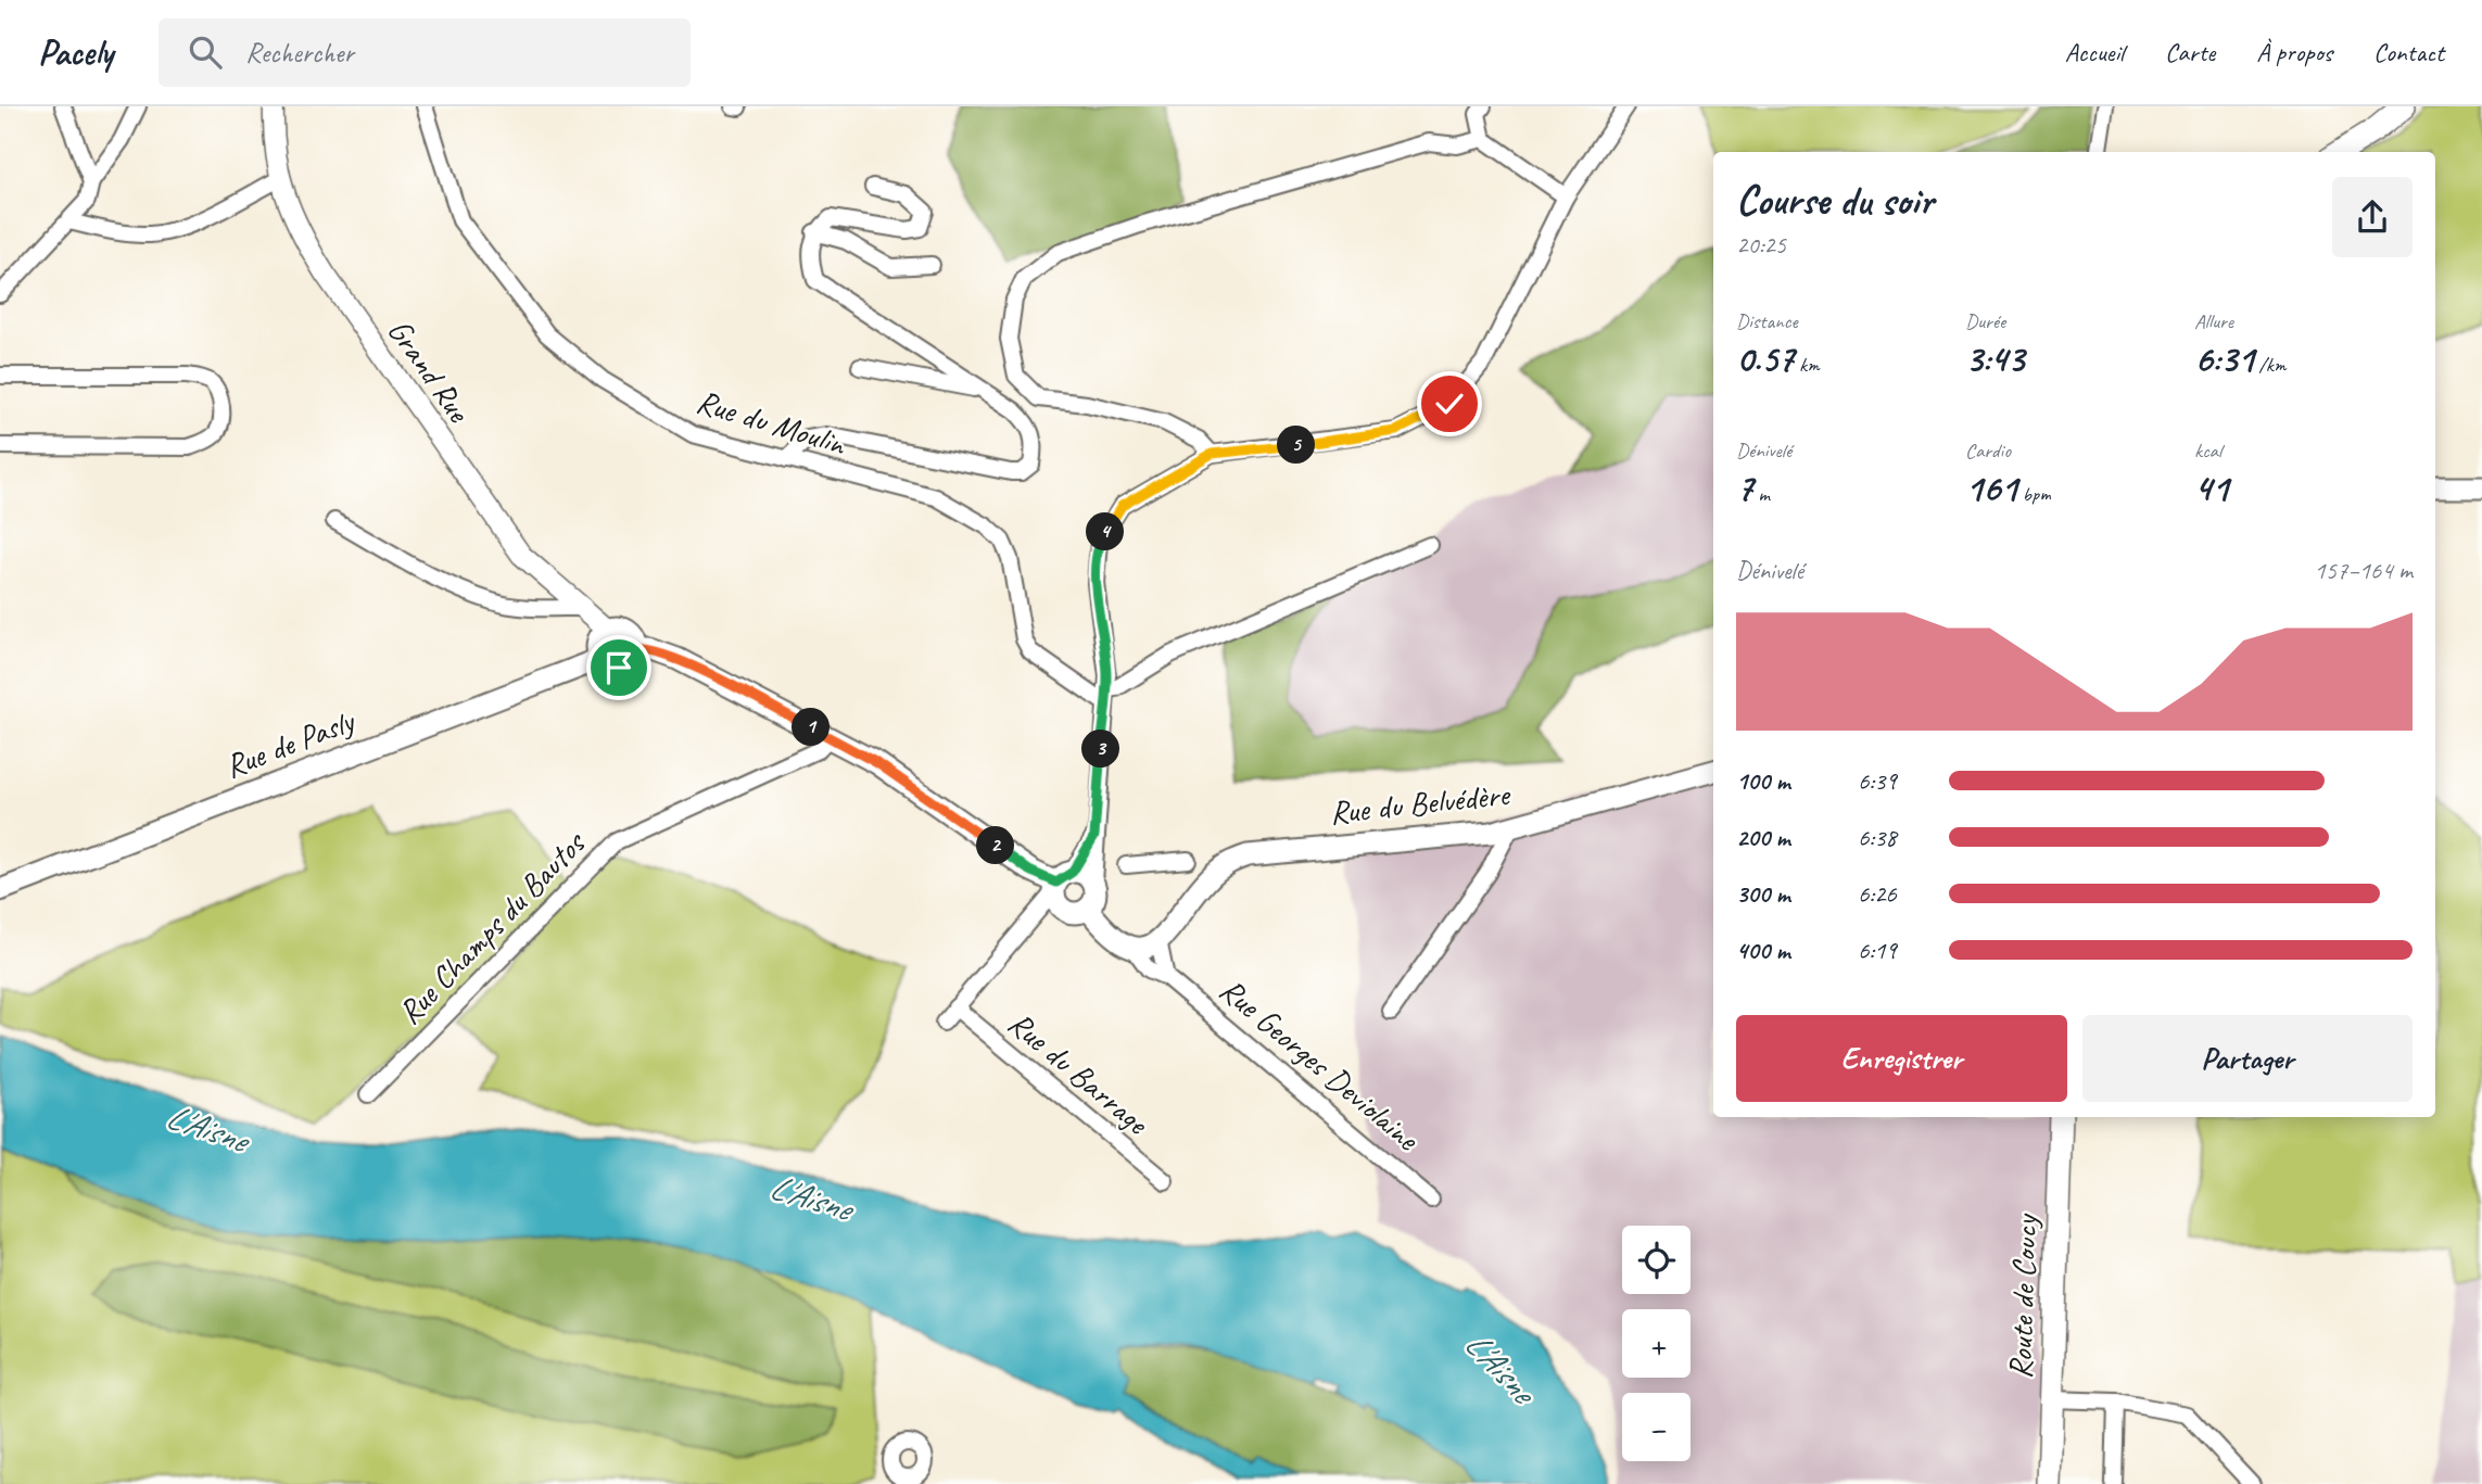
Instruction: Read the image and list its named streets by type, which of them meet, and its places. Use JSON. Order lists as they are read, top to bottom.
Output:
{
  "streets": {
    "main road": [
      "Rue de Pasly",
      "Rue du Belvédère",
      "Rue Georges Deviolaine",
      "Route de Coucy"
    ],
    "street": [
      "Grand Rue",
      "Rue du Moulin",
      "Rue Champs du Bautos",
      "Rue du Barrage"
    ]
  },
  "crossings": [
    ["Grand Rue", "Rue de Pasly"]
  ],
  "water": ["L'Aisne"],
  "page": {
    "header": "Pacely",
    "search": "Rechercher",
    "nav": [
      "Accueil",
      "Carte",
      "À propos",
      "Contact"
    ],
    "heading": ["Course du soir", "20:25"],
    "stats": [
      ["Distance", "0.57 km"],
      ["Durée", "3:43"],
      ["Allure", "6:31 /km"],
      ["Dénivelé", "7 m"],
      ["Cardio", "161 bpm"],
      ["kcal", "41"]
    ],
    "pins": [
      "5",
      "4",
      "1",
      "3",
      "2"
    ],
    "chart": ["Dénivelé", "157–164 m"],
    "list": [
      {
        "name": "100 m",
        "note": "6:39"
      },
      {
        "name": "200 m",
        "note": "6:38"
      },
      {
        "name": "300 m",
        "note": "6:26"
      },
      {
        "name": "400 m",
        "note": "6:19"
      }
    ],
    "buttons": ["Enregistrer", "Partager"],
    "map_buttons": ["+", "−"]
  }
}
